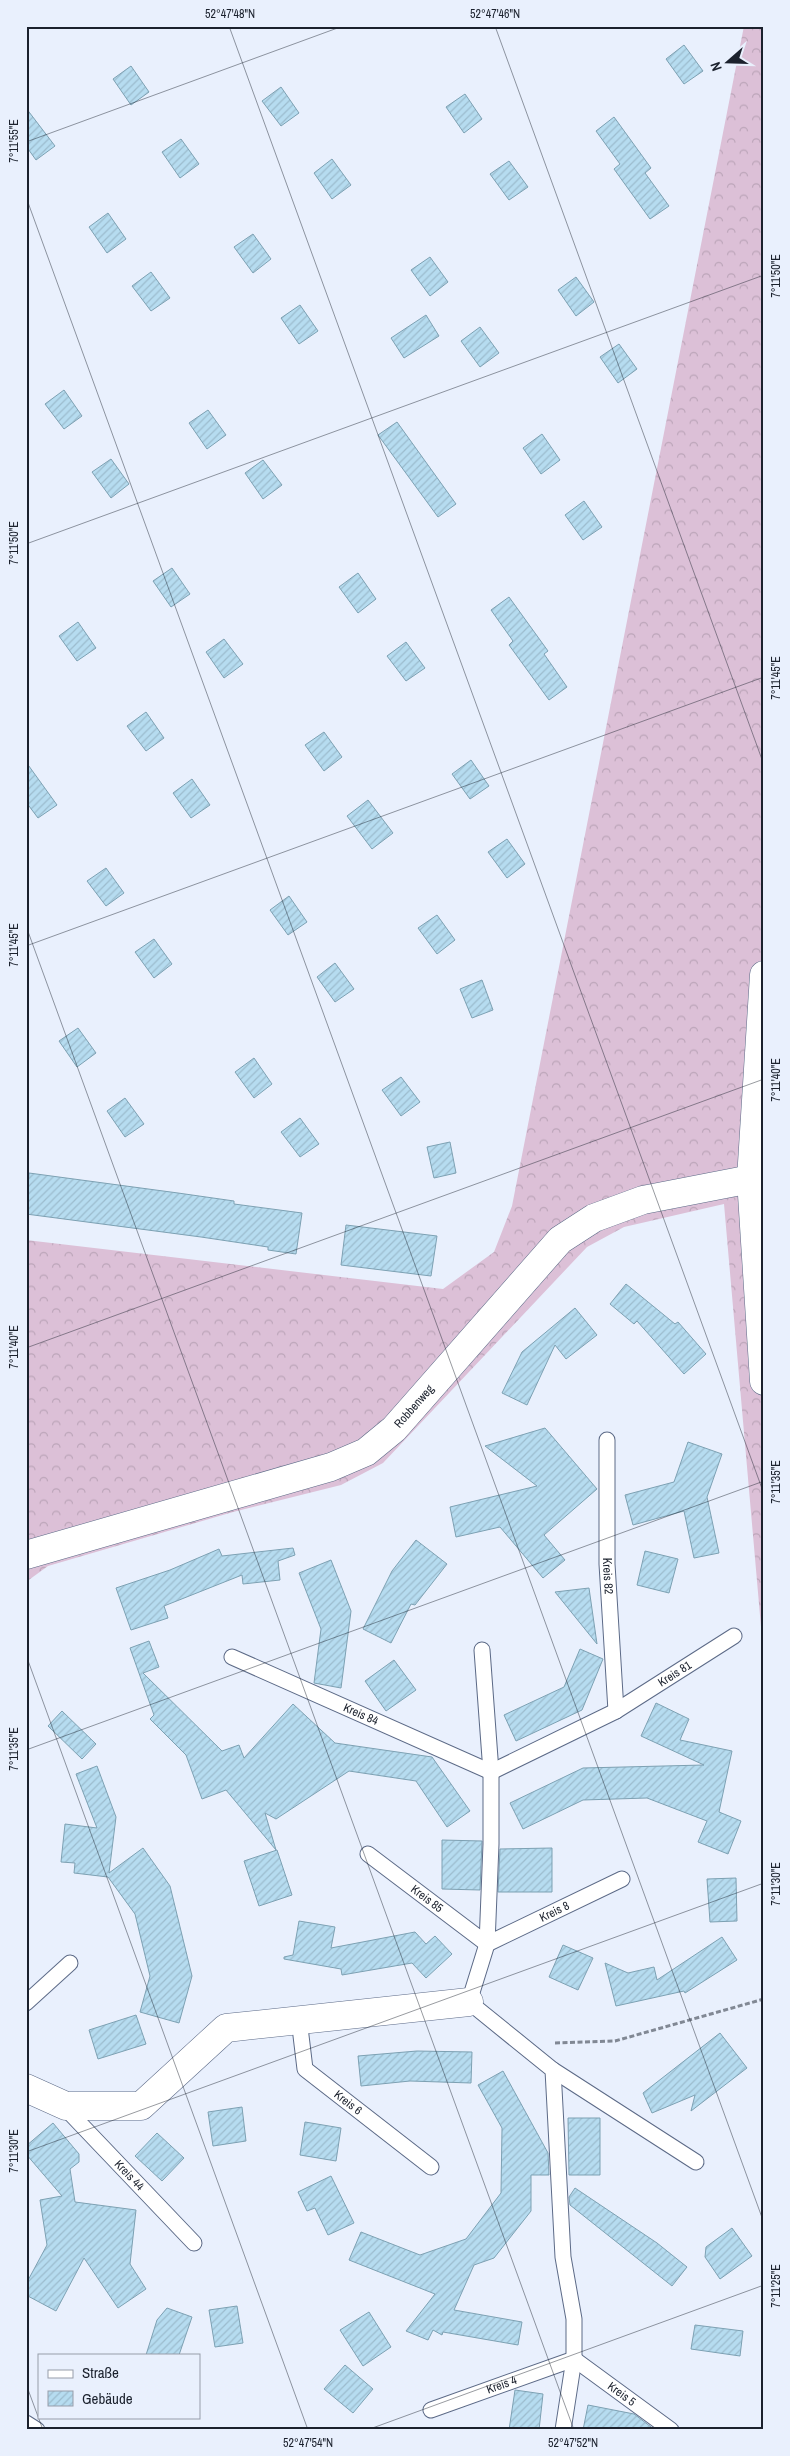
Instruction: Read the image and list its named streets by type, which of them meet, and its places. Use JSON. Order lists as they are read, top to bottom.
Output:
{
  "streets": {
    "street": ["Robbenweg"],
    "lane": [
      "Kreis 82",
      "Kreis 81",
      "Kreis 84",
      "Kreis 85",
      "Kreis 8",
      "Kreis 6",
      "Kreis 44",
      "Kreis 4",
      "Kreis 5"
    ]
  },
  "crossings": [
    ["Kreis 82", "Kreis 81"],
    ["Kreis 81", "Kreis 84"],
    ["Kreis 85", "Kreis 8"],
    ["Kreis 4", "Kreis 5"]
  ],
  "legend": ["Straße", "Gebäude"],
  "north": "left",
  "coordinates": [
    "52°47'48\"N",
    "52°47'46\"N",
    "7°11'55\"E",
    "7°11'50\"E",
    "7°11'45\"E",
    "7°11'40\"E",
    "7°11'35\"E",
    "7°11'30\"E",
    "7°11'25\"E",
    "52°47'54\"N",
    "52°47'52\"N"
  ]
}
